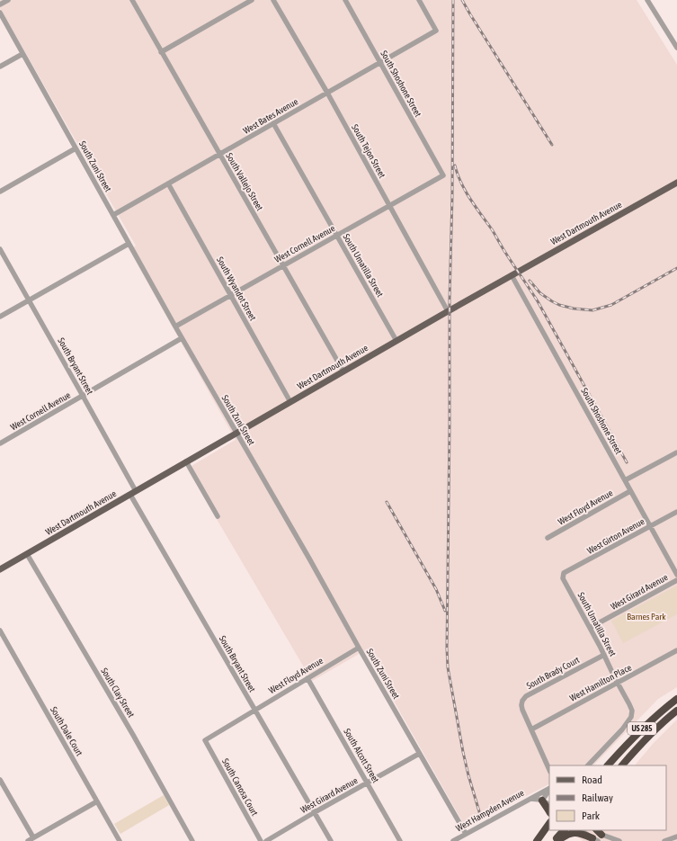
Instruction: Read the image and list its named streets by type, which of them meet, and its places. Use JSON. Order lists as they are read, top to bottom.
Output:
{
  "streets": {
    "highway": ["US 285"],
    "main road": ["West Dartmouth Avenue"],
    "street": [
      "South Shoshone Street",
      "West Bates Avenue",
      "South Tejon Street",
      "South Zuni Street",
      "South Vallejo Street",
      "West Cornell Avenue",
      "South Umatilla Street",
      "South Wyandot Street",
      "South Bryant Street",
      "West Floyd Avenue",
      "West Girton Avenue",
      "West Girard Avenue",
      "South Brady Court",
      "West Hamilton Place",
      "South Clay Street",
      "South Dale Court",
      "South Alcott Street",
      "South Canosa Court",
      "West Hampden Avenue"
    ]
  },
  "crossings": [
    ["South Shoshone Street", "West Bates Avenue"],
    ["South Shoshone Street", "West Dartmouth Avenue"],
    ["South Shoshone Street", "West Cornell Avenue"],
    ["South Shoshone Street", "West Floyd Avenue"],
    ["South Shoshone Street", "West Girton Avenue"],
    ["West Bates Avenue", "South Tejon Street"],
    ["West Bates Avenue", "South Zuni Street"],
    ["West Bates Avenue", "South Vallejo Street"],
    ["West Bates Avenue", "South Umatilla Street"],
    ["West Bates Avenue", "South Wyandot Street"],
    ["South Tejon Street", "West Dartmouth Avenue"],
    ["South Tejon Street", "West Cornell Avenue"],
    ["South Zuni Street", "West Dartmouth Avenue"],
    ["South Zuni Street", "West Cornell Avenue"],
    ["South Zuni Street", "West Floyd Avenue"],
    ["South Zuni Street", "West Girard Avenue"],
    ["South Zuni Street", "West Hampden Avenue"],
    ["South Vallejo Street", "West Dartmouth Avenue"],
    ["South Vallejo Street", "West Cornell Avenue"],
    ["West Dartmouth Avenue", "South Umatilla Street"],
    ["West Dartmouth Avenue", "South Wyandot Street"],
    ["West Dartmouth Avenue", "South Bryant Street"],
    ["West Dartmouth Avenue", "South Clay Street"],
    ["West Cornell Avenue", "South Umatilla Street"],
    ["West Cornell Avenue", "South Wyandot Street"],
    ["West Cornell Avenue", "South Bryant Street"],
    ["South Umatilla Street", "West Girton Avenue"],
    ["South Umatilla Street", "West Girard Avenue"],
    ["South Umatilla Street", "South Brady Court"],
    ["South Umatilla Street", "West Hamilton Place"],
    ["South Bryant Street", "West Floyd Avenue"],
    ["South Bryant Street", "West Girard Avenue"],
    ["West Floyd Avenue", "South Alcott Street"],
    ["West Floyd Avenue", "South Canosa Court"],
    ["West Girard Avenue", "South Alcott Street"],
    ["South Brady Court", "West Hamilton Place"]
  ],
  "parks": ["Barnes Park"],
  "legend": ["Road", "Railway", "Park"]
}
